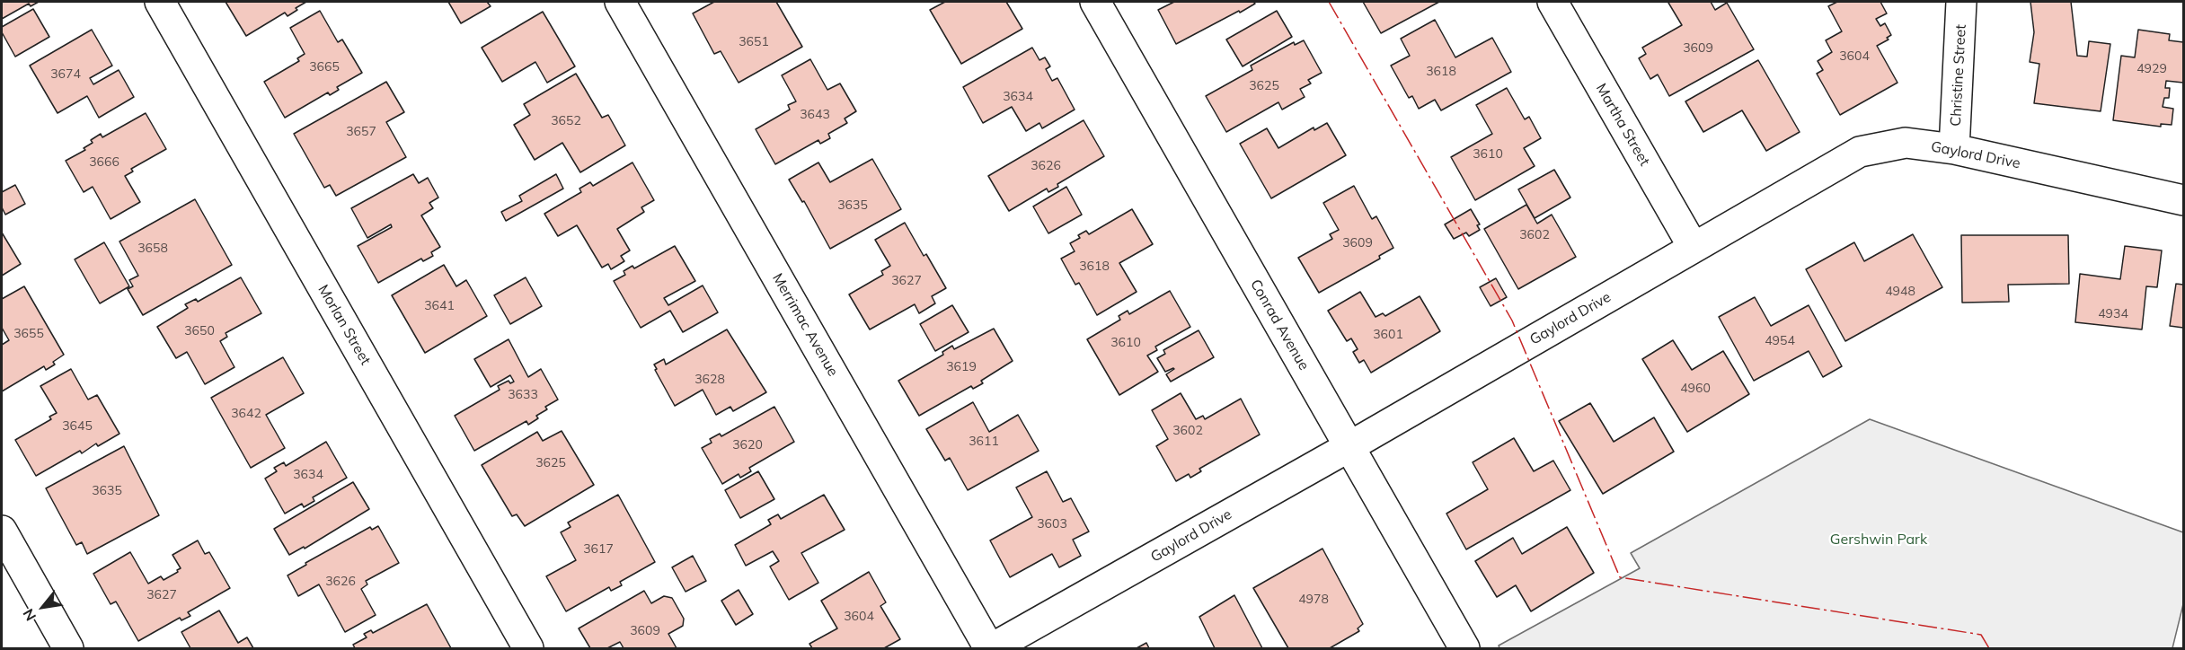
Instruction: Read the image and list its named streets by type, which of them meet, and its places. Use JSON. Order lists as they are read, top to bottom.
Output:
{
  "streets": {
    "street": [
      "Christine Street",
      "Martha Street",
      "Gaylord Drive",
      "Morlan Street",
      "Merrimac Avenue",
      "Conrad Avenue"
    ]
  },
  "crossings": [
    ["Christine Street", "Gaylord Drive"],
    ["Martha Street", "Gaylord Drive"],
    ["Gaylord Drive", "Merrimac Avenue"],
    ["Gaylord Drive", "Conrad Avenue"]
  ],
  "parks": ["Gershwin Park"],
  "house_numbers": [
    "3651",
    "3609",
    "3604",
    "3665",
    "4929",
    "3618",
    "3674",
    "3625",
    "3634",
    "3643",
    "3652",
    "3657",
    "3610",
    "3666",
    "3626",
    "3635",
    "3602",
    "3609",
    "3658",
    "3618",
    "3627",
    "4948",
    "3641",
    "4934",
    "3650",
    "3655",
    "3601",
    "4954",
    "3610",
    "3619",
    "3628",
    "4960",
    "3633",
    "3642",
    "3645",
    "3602",
    "3611",
    "3620",
    "3625",
    "3634",
    "3635",
    "3603",
    "3617",
    "3626",
    "3627",
    "4978",
    "3604",
    "3609"
  ],
  "north": "bottom left"
}
